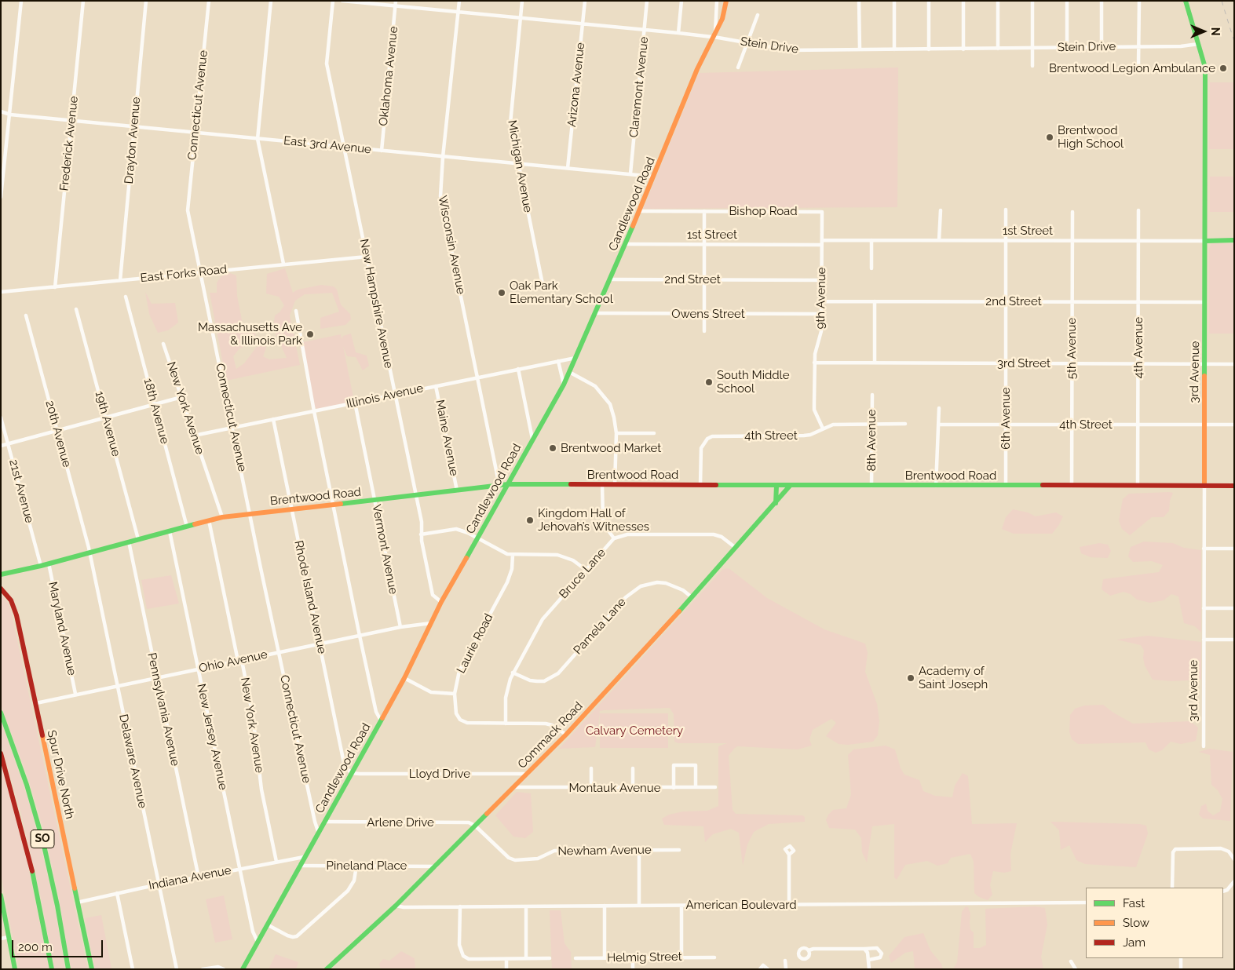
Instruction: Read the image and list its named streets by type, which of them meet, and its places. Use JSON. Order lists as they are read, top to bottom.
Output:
{
  "streets": {
    "main road": [
      "Candlewood Road",
      "1st Street",
      "3rd Avenue",
      "Brentwood Road",
      "Commack Road",
      "Spur Drive North",
      "SO"
    ],
    "street": [
      "Stein Drive",
      "Oklahoma Avenue",
      "Arizona Avenue",
      "Claremont Avenue",
      "Connecticut Avenue",
      "Drayton Avenue",
      "Frederick Avenue",
      "East 3rd Avenue",
      "Michigan Avenue",
      "Bishop Road",
      "Wisconsin Avenue",
      "East Forks Road",
      "2nd Street",
      "9th Avenue",
      "New Hampshire Avenue",
      "Owens Street",
      "4th Avenue",
      "5th Avenue",
      "3rd Street",
      "Illinois Avenue",
      "New York Avenue",
      "18th Avenue",
      "6th Avenue",
      "19th Avenue",
      "4th Street",
      "20th Avenue",
      "Maine Avenue",
      "8th Avenue",
      "21st Avenue",
      "Vermont Avenue",
      "Bruce Lane",
      "Rhode Island Avenue",
      "Pamela Lane",
      "Maryland Avenue",
      "Laurie Road",
      "Ohio Avenue",
      "Pennsylvania Avenue",
      "New Jersey Avenue",
      "Delaware Avenue",
      "Lloyd Drive",
      "Montauk Avenue",
      "Arlene Drive",
      "Newham Avenue",
      "Pineland Place",
      "Indiana Avenue",
      "American Boulevard",
      "Helmig Street"
    ]
  },
  "crossings": [
    ["Stein Drive", "Oklahoma Avenue"],
    ["Stein Drive", "Arizona Avenue"],
    ["Stein Drive", "Claremont Avenue"],
    ["Stein Drive", "Michigan Avenue"],
    ["Stein Drive", "Candlewood Road"],
    ["Stein Drive", "Wisconsin Avenue"],
    ["Stein Drive", "3rd Avenue"],
    ["Oklahoma Avenue", "East 3rd Avenue"],
    ["Arizona Avenue", "East 3rd Avenue"],
    ["Claremont Avenue", "East 3rd Avenue"],
    ["Connecticut Avenue", "East 3rd Avenue"],
    ["Connecticut Avenue", "Candlewood Road"],
    ["Connecticut Avenue", "East Forks Road"],
    ["Connecticut Avenue", "Illinois Avenue"],
    ["Connecticut Avenue", "Brentwood Road"],
    ["Connecticut Avenue", "Ohio Avenue"],
    ["Drayton Avenue", "East 3rd Avenue"],
    ["Drayton Avenue", "East Forks Road"],
    ["Frederick Avenue", "East 3rd Avenue"],
    ["Frederick Avenue", "East Forks Road"],
    ["East 3rd Avenue", "Michigan Avenue"],
    ["East 3rd Avenue", "Candlewood Road"],
    ["East 3rd Avenue", "Wisconsin Avenue"],
    ["East 3rd Avenue", "New Hampshire Avenue"],
    ["Candlewood Road", "Bishop Road"],
    ["Candlewood Road", "1st Street"],
    ["Candlewood Road", "2nd Street"],
    ["Candlewood Road", "New Hampshire Avenue"],
    ["Candlewood Road", "Owens Street"],
    ["Candlewood Road", "Illinois Avenue"],
    ["Candlewood Road", "Brentwood Road"],
    ["Candlewood Road", "Rhode Island Avenue"],
    ["Candlewood Road", "Ohio Avenue"],
    ["Candlewood Road", "New Jersey Avenue"],
    ["Candlewood Road", "Lloyd Drive"],
    ["Candlewood Road", "Arlene Drive"],
    ["Candlewood Road", "Pineland Place"],
    ["Candlewood Road", "Indiana Avenue"],
    ["Bishop Road", "9th Avenue"],
    ["1st Street", "9th Avenue"],
    ["1st Street", "4th Avenue"],
    ["1st Street", "5th Avenue"],
    ["1st Street", "3rd Avenue"],
    ["1st Street", "6th Avenue"],
    ["Wisconsin Avenue", "Illinois Avenue"],
    ["Wisconsin Avenue", "Brentwood Road"],
    ["East Forks Road", "New Hampshire Avenue"],
    ["2nd Street", "9th Avenue"],
    ["2nd Street", "4th Avenue"],
    ["2nd Street", "5th Avenue"],
    ["2nd Street", "3rd Avenue"],
    ["2nd Street", "6th Avenue"],
    ["9th Avenue", "Owens Street"],
    ["9th Avenue", "3rd Street"],
    ["9th Avenue", "4th Street"],
    ["New Hampshire Avenue", "Illinois Avenue"],
    ["New Hampshire Avenue", "Brentwood Road"],
    ["4th Avenue", "3rd Street"],
    ["4th Avenue", "4th Street"],
    ["4th Avenue", "Brentwood Road"],
    ["5th Avenue", "3rd Street"],
    ["5th Avenue", "4th Street"],
    ["5th Avenue", "Brentwood Road"],
    ["3rd Street", "3rd Avenue"],
    ["3rd Street", "6th Avenue"],
    ["3rd Avenue", "4th Street"],
    ["3rd Avenue", "Brentwood Road"],
    ["Illinois Avenue", "New York Avenue"],
    ["Illinois Avenue", "Maine Avenue"],
    ["Illinois Avenue", "Vermont Avenue"],
    ["Illinois Avenue", "Rhode Island Avenue"],
    ["New York Avenue", "Brentwood Road"],
    ["New York Avenue", "Ohio Avenue"],
    ["New York Avenue", "Indiana Avenue"],
    ["18th Avenue", "Brentwood Road"],
    ["6th Avenue", "4th Street"],
    ["6th Avenue", "Brentwood Road"],
    ["19th Avenue", "Brentwood Road"],
    ["4th Street", "8th Avenue"],
    ["4th Street", "Brentwood Road"],
    ["20th Avenue", "Brentwood Road"],
    ["20th Avenue", "Delaware Avenue"],
    ["Maine Avenue", "Brentwood Road"],
    ["8th Avenue", "Brentwood Road"],
    ["Brentwood Road", "21st Avenue"],
    ["Brentwood Road", "Vermont Avenue"],
    ["Brentwood Road", "Rhode Island Avenue"],
    ["Brentwood Road", "Maryland Avenue"],
    ["Brentwood Road", "Pennsylvania Avenue"],
    ["Brentwood Road", "Commack Road"],
    ["Brentwood Road", "New Jersey Avenue"],
    ["Brentwood Road", "Delaware Avenue"],
    ["Vermont Avenue", "Ohio Avenue"],
    ["Bruce Lane", "Pamela Lane"],
    ["Bruce Lane", "Laurie Road"],
    ["Bruce Lane", "Commack Road"],
    ["Rhode Island Avenue", "Ohio Avenue"],
    ["Rhode Island Avenue", "Lloyd Drive"],
    ["Pamela Lane", "Commack Road"],
    ["Maryland Avenue", "Ohio Avenue"],
    ["Laurie Road", "Commack Road"],
    ["Ohio Avenue", "Pennsylvania Avenue"],
    ["Ohio Avenue", "New Jersey Avenue"],
    ["Ohio Avenue", "Delaware Avenue"],
    ["Ohio Avenue", "Spur Drive North"],
    ["Pennsylvania Avenue", "Indiana Avenue"],
    ["Commack Road", "Lloyd Drive"],
    ["Commack Road", "Montauk Avenue"],
    ["Commack Road", "Arlene Drive"],
    ["Commack Road", "Newham Avenue"],
    ["Commack Road", "Pineland Place"],
    ["Commack Road", "American Boulevard"],
    ["New Jersey Avenue", "Indiana Avenue"],
    ["Delaware Avenue", "Indiana Avenue"],
    ["Spur Drive North", "Indiana Avenue"],
    ["Arlene Drive", "Newham Avenue"]
  ],
  "parks": ["Calvary Cemetery"],
  "places": [
    "Brentwood Legion Ambulance",
    "Brentwood High School",
    "Oak Park Elementary School",
    "Massachusetts Ave & Illinois Park",
    "South Middle School",
    "Brentwood Market",
    "Kingdom Hall of Jehovah’s Witnesses",
    "Academy of Saint Joseph"
  ],
  "legend": ["Fast", "Slow", "Jam"],
  "scale_bar": "200 m",
  "north": "right"
}
